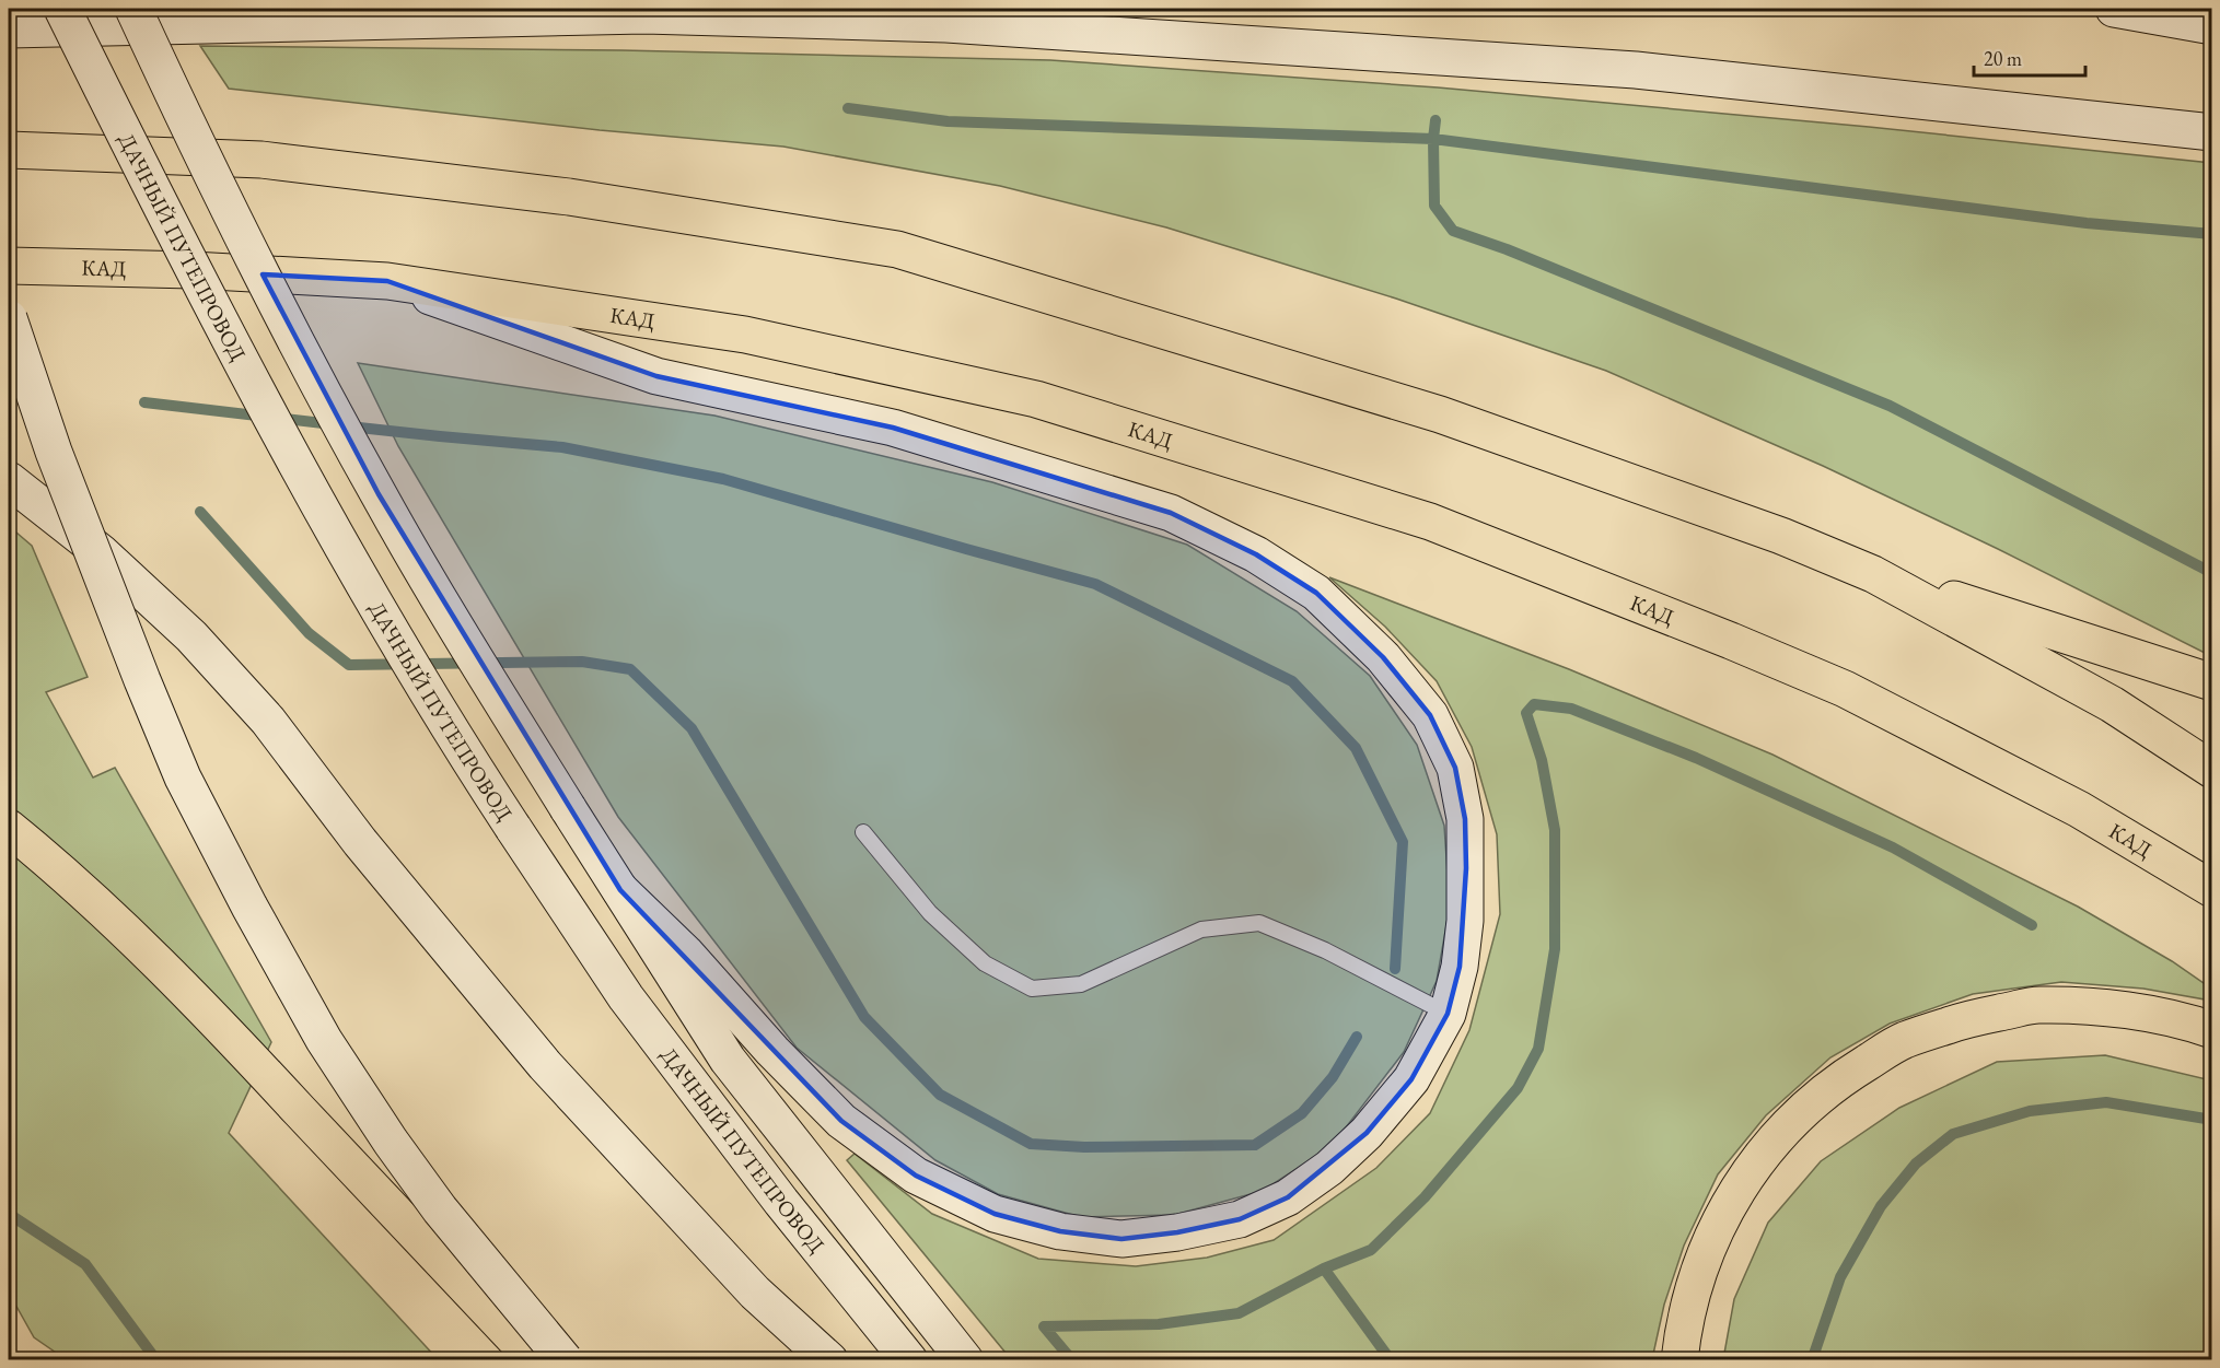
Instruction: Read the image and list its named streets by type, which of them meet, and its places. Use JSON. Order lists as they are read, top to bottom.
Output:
{
  "streets": {
    "highway": ["КАД"],
    "main road": ["ДАЧНЫЙ ПУТЕПРОВОД"]
  },
  "scale_bar": "20 m"
}
